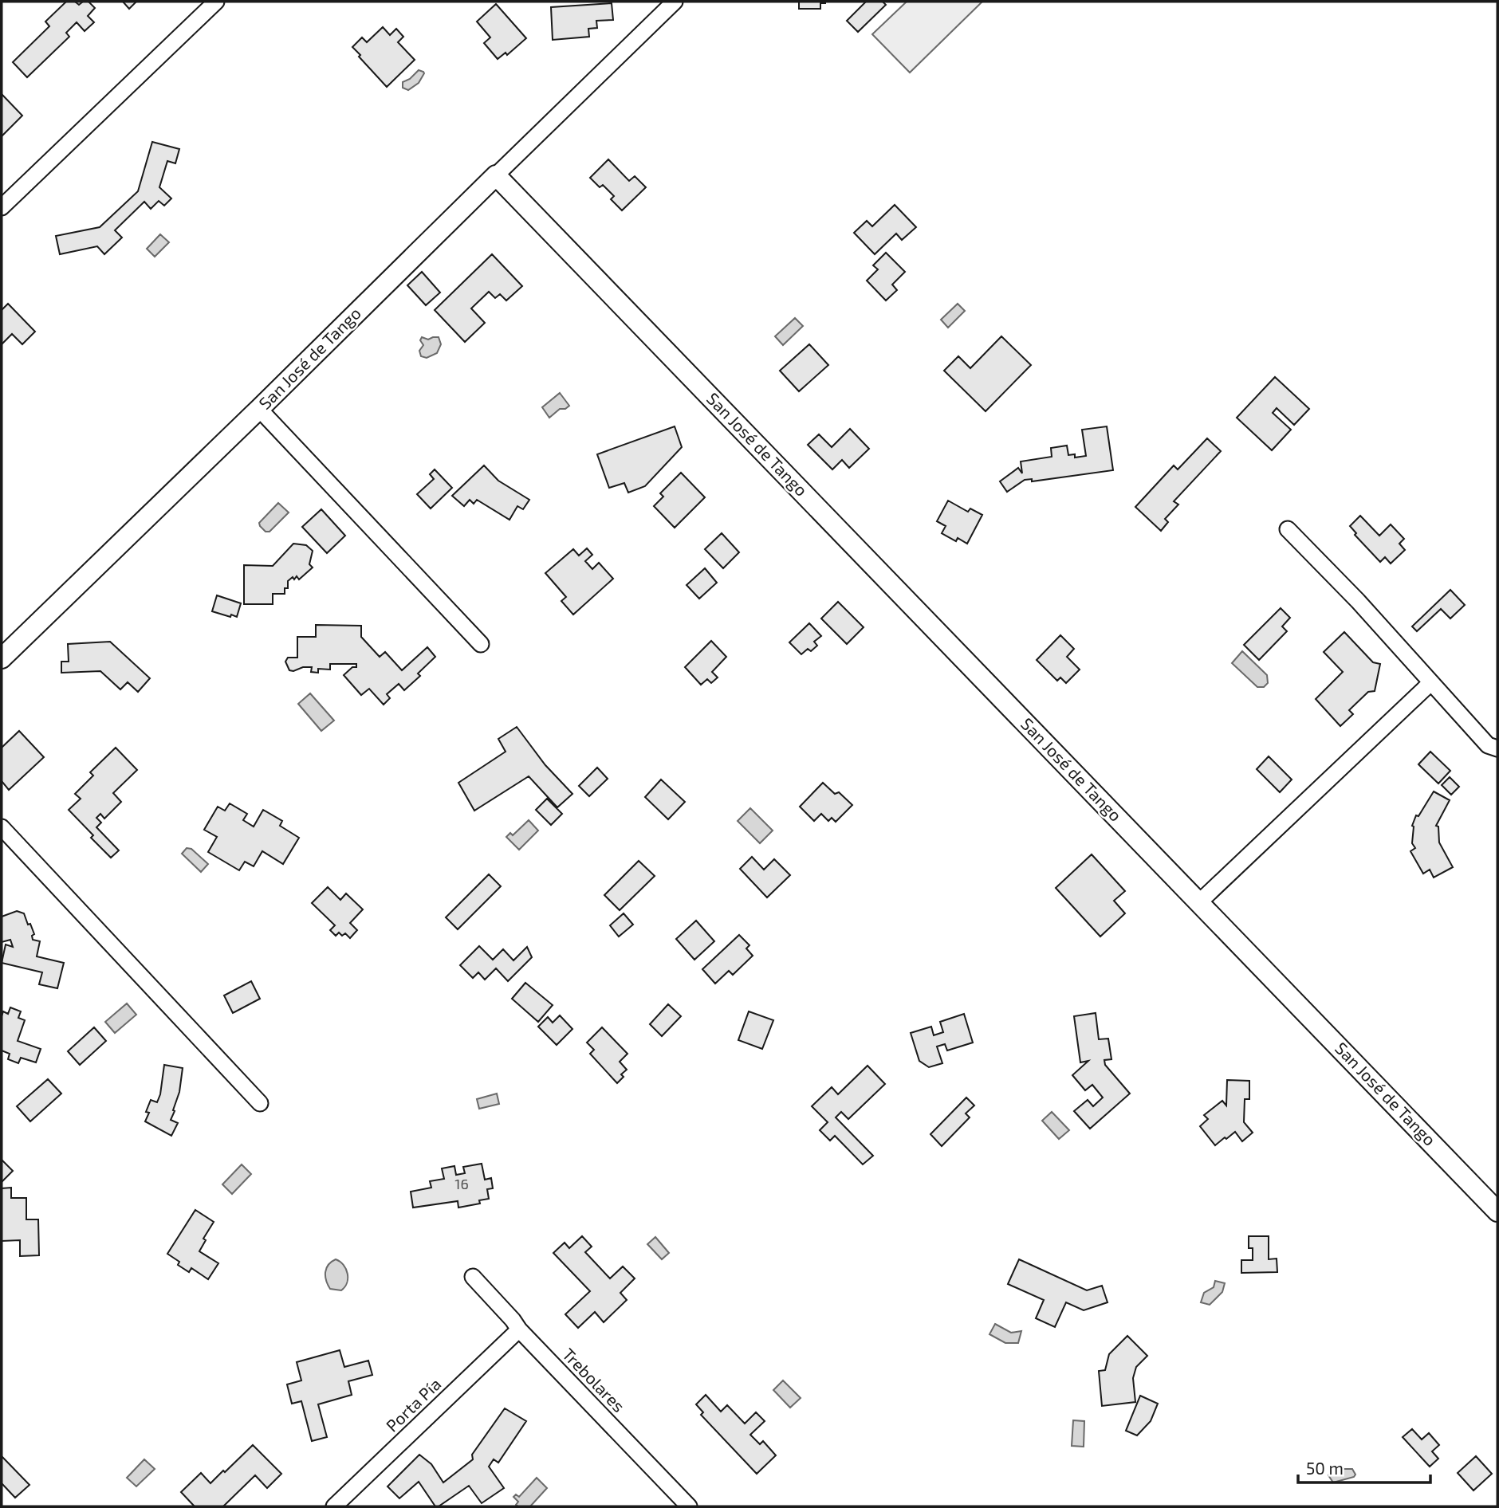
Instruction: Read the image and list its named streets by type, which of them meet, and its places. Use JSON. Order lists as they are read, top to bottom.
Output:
{
  "streets": {
    "street": ["San José de Tango", "Trebolares", "Porta Pía"]
  },
  "crossings": [
    ["Trebolares", "Porta Pía"]
  ],
  "house_numbers": ["16"],
  "scale_bar": "50 m"
}
